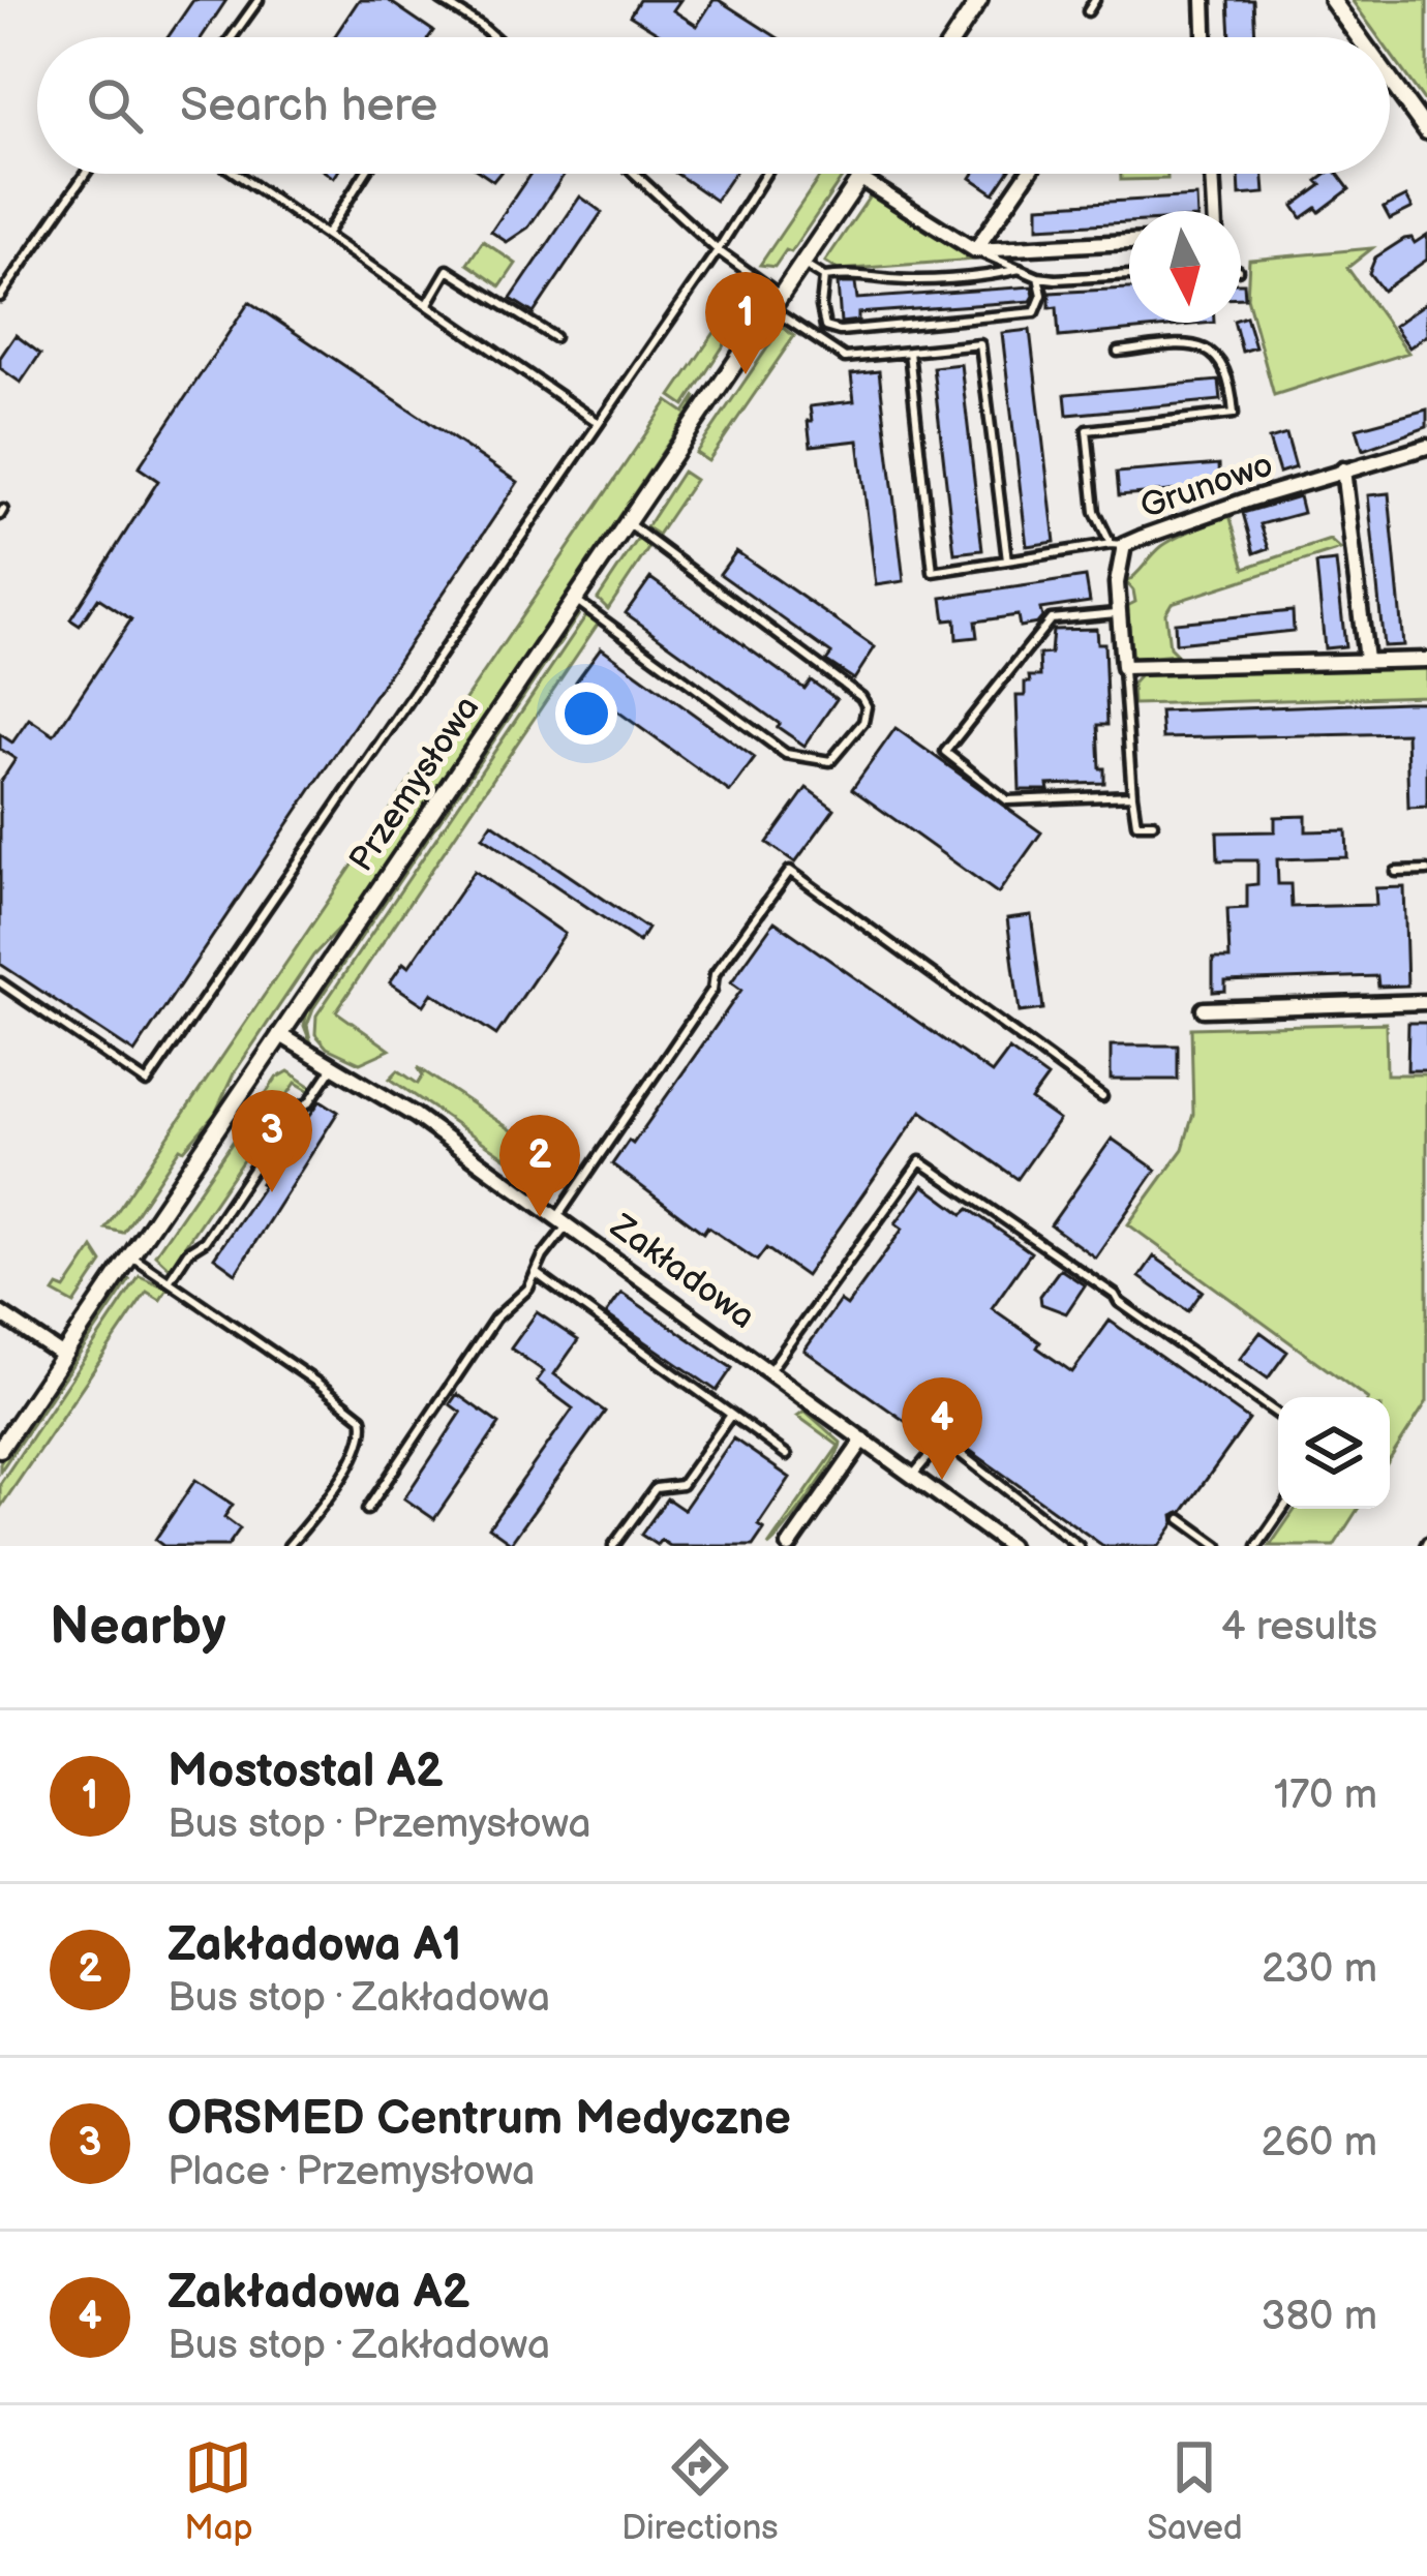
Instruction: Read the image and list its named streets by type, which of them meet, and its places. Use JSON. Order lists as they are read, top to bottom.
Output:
{
  "streets": {
    "street": ["Grunowo", "Przemysłowa", "Zakładowa"]
  },
  "crossings": [
    ["Przemysłowa", "Zakładowa"]
  ],
  "north": "bottom",
  "page": {
    "search": "Search here",
    "pins": [
      "1",
      "3",
      "2",
      "4"
    ],
    "heading": ["Nearby", "4 results"],
    "list": [
      {
        "mark": "1",
        "name": "Mostostal A2",
        "note": "Bus stop · Przemysłowa",
        "value": "170 m"
      },
      {
        "mark": "2",
        "name": "Zakładowa A1",
        "note": "Bus stop · Zakładowa",
        "value": "230 m"
      },
      {
        "mark": "3",
        "name": "ORSMED Centrum Medyczne",
        "note": "Place · Przemysłowa",
        "value": "260 m"
      },
      {
        "mark": "4",
        "name": "Zakładowa A2",
        "note": "Bus stop · Zakładowa",
        "value": "380 m"
      }
    ],
    "nav": ["Map", "Directions", "Saved"]
  }
}
